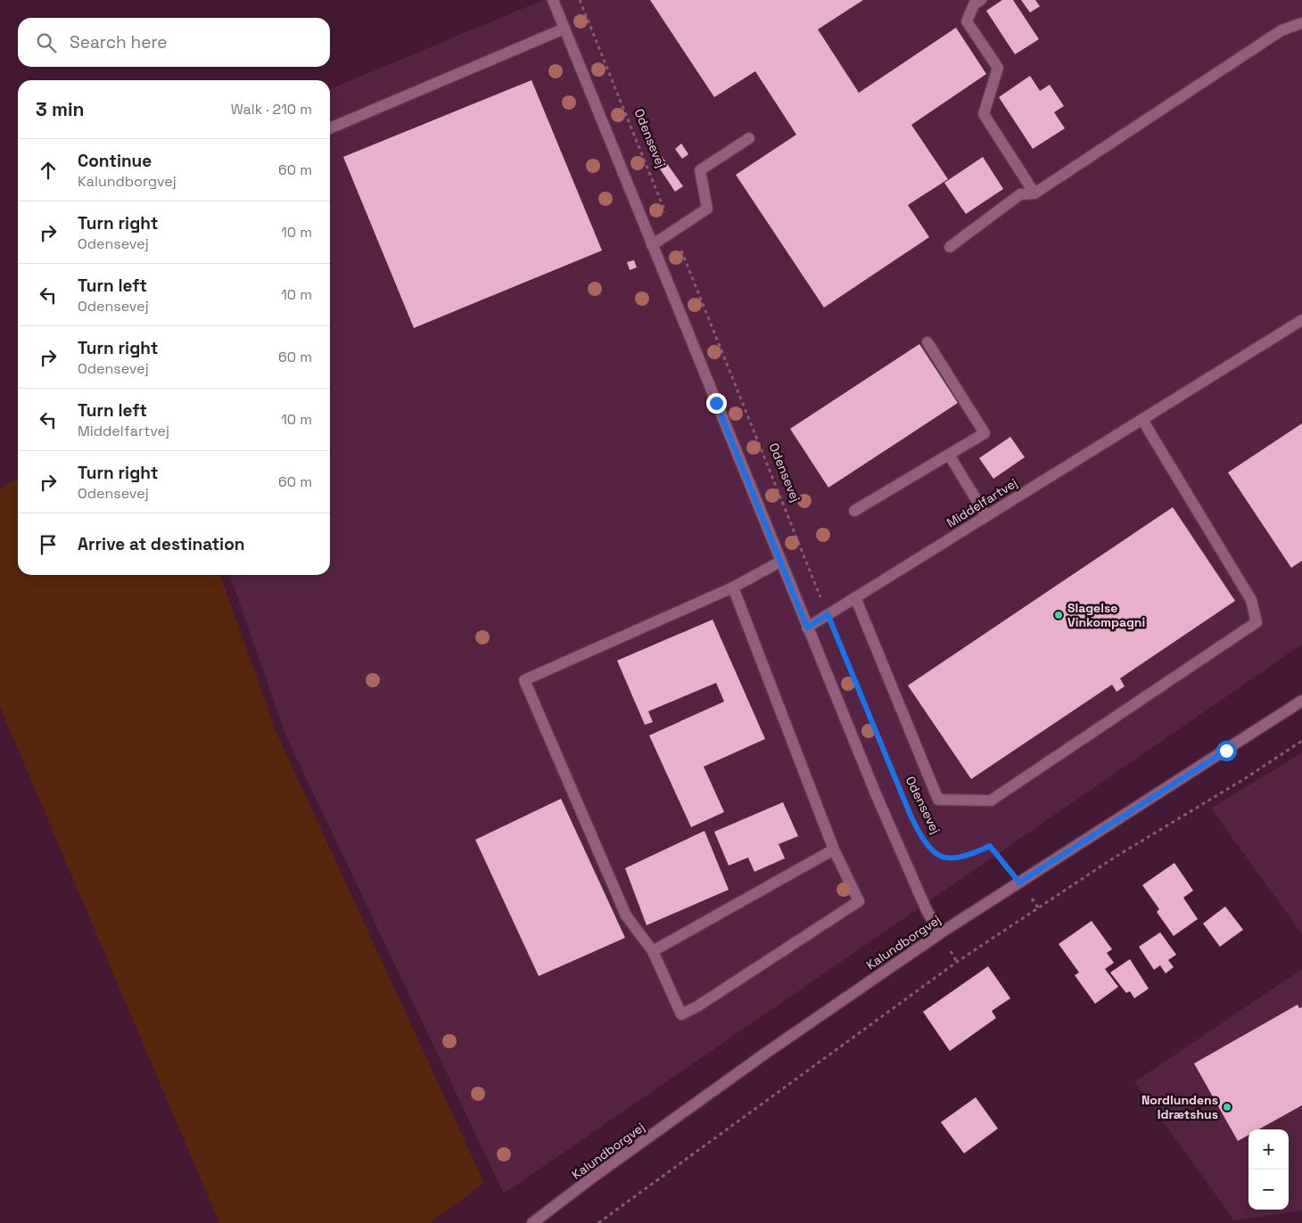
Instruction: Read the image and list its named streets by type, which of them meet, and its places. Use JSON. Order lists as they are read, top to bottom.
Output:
{
  "streets": {
    "street": ["Middelfartvej", "Kalundborgvej"],
    "path": ["Odensevej"]
  },
  "crossings": [
    ["Odensevej", "Middelfartvej"],
    ["Odensevej", "Kalundborgvej"]
  ],
  "places": ["Slagelse Vinkompagni", "Nordlundens Idrætshus"],
  "page": {
    "search": "Search here",
    "heading": ["3 min", "Walk · 210 m"],
    "list": [
      ["Continue", "Kalundborgvej", "60 m"],
      ["Turn right", "Odensevej", "10 m"],
      ["Turn left", "Odensevej", "10 m"],
      ["Turn right", "Odensevej", "60 m"],
      ["Turn left", "Middelfartvej", "10 m"],
      ["Turn right", "Odensevej", "60 m"],
      "Arrive at destination"
    ],
    "map_buttons": ["+", "−"]
  }
}
